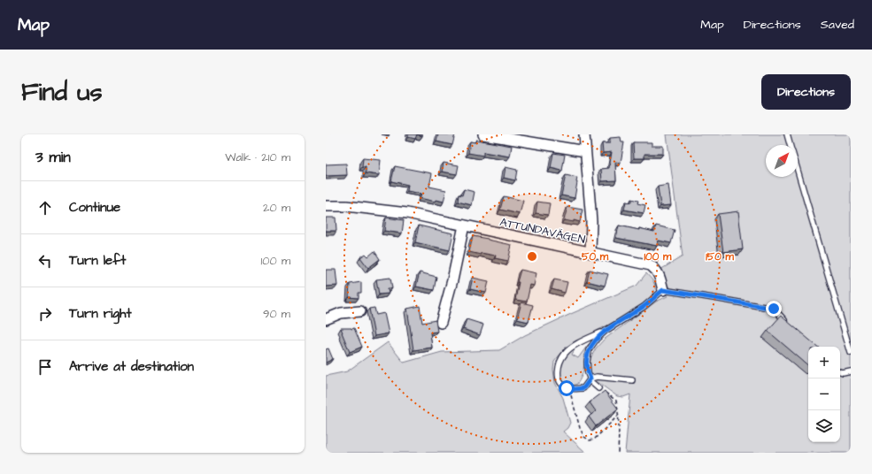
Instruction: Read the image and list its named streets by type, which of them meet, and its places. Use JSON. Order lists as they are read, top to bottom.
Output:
{
  "streets": {
    "street": ["ATTUNDAVÄGEN"]
  },
  "north": "top right",
  "page": {
    "header": "Map",
    "nav": ["Map", "Directions", "Saved"],
    "buttons": "Directions",
    "title": "Find us",
    "heading": ["3 min", "Walk · 210 m"],
    "list": [
      ["Continue", "20 m"],
      ["Turn left", "100 m"],
      ["Turn right", "90 m"],
      "Arrive at destination"
    ],
    "map_buttons": ["+", "−"]
  },
  "rings": ["50 m", "100 m", "150 m"]
}
